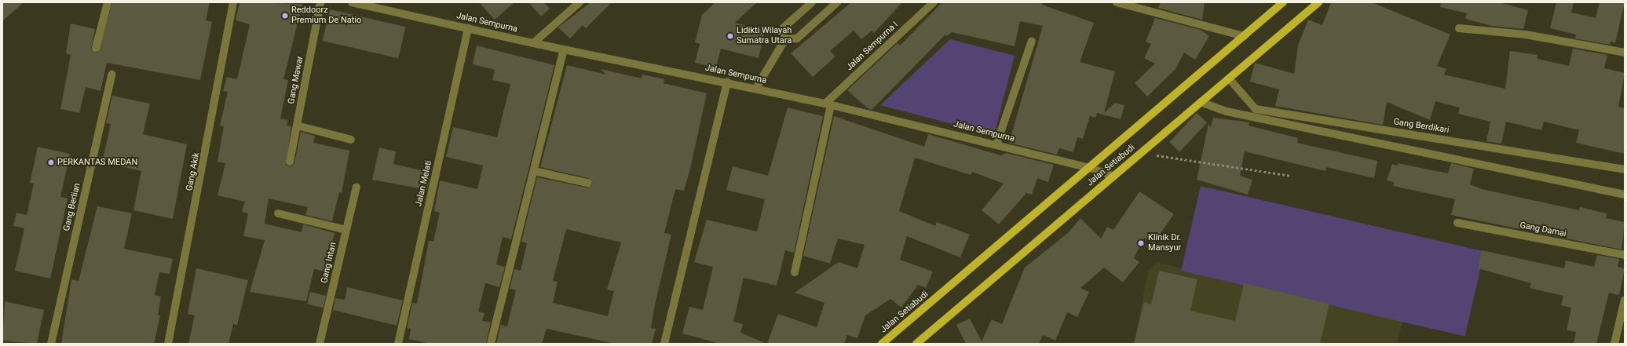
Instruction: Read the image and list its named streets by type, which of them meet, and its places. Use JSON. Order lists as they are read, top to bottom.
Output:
{
  "streets": {
    "main road": ["Jalan Setiabudi"],
    "street": [
      "Jalan Sempurna",
      "Jalan Sempurna I",
      "Gang Mawar",
      "Gang Berdikari",
      "Gang Akik",
      "Jalan Melati",
      "Gang Berlian",
      "Gang Damai",
      "Gang Intan"
    ]
  },
  "crossings": [
    ["Jalan Sempurna", "Jalan Sempurna I"],
    ["Jalan Sempurna", "Jalan Setiabudi"],
    ["Jalan Sempurna", "Jalan Melati"],
    ["Gang Berdikari", "Jalan Setiabudi"]
  ],
  "places": [
    "Reddoorz Premium De Natio",
    "Lidikti Wilayah Sumatra Utara",
    "PERKANTAS MEDAN",
    "Klinik Dr. Mansyur"
  ]
}
